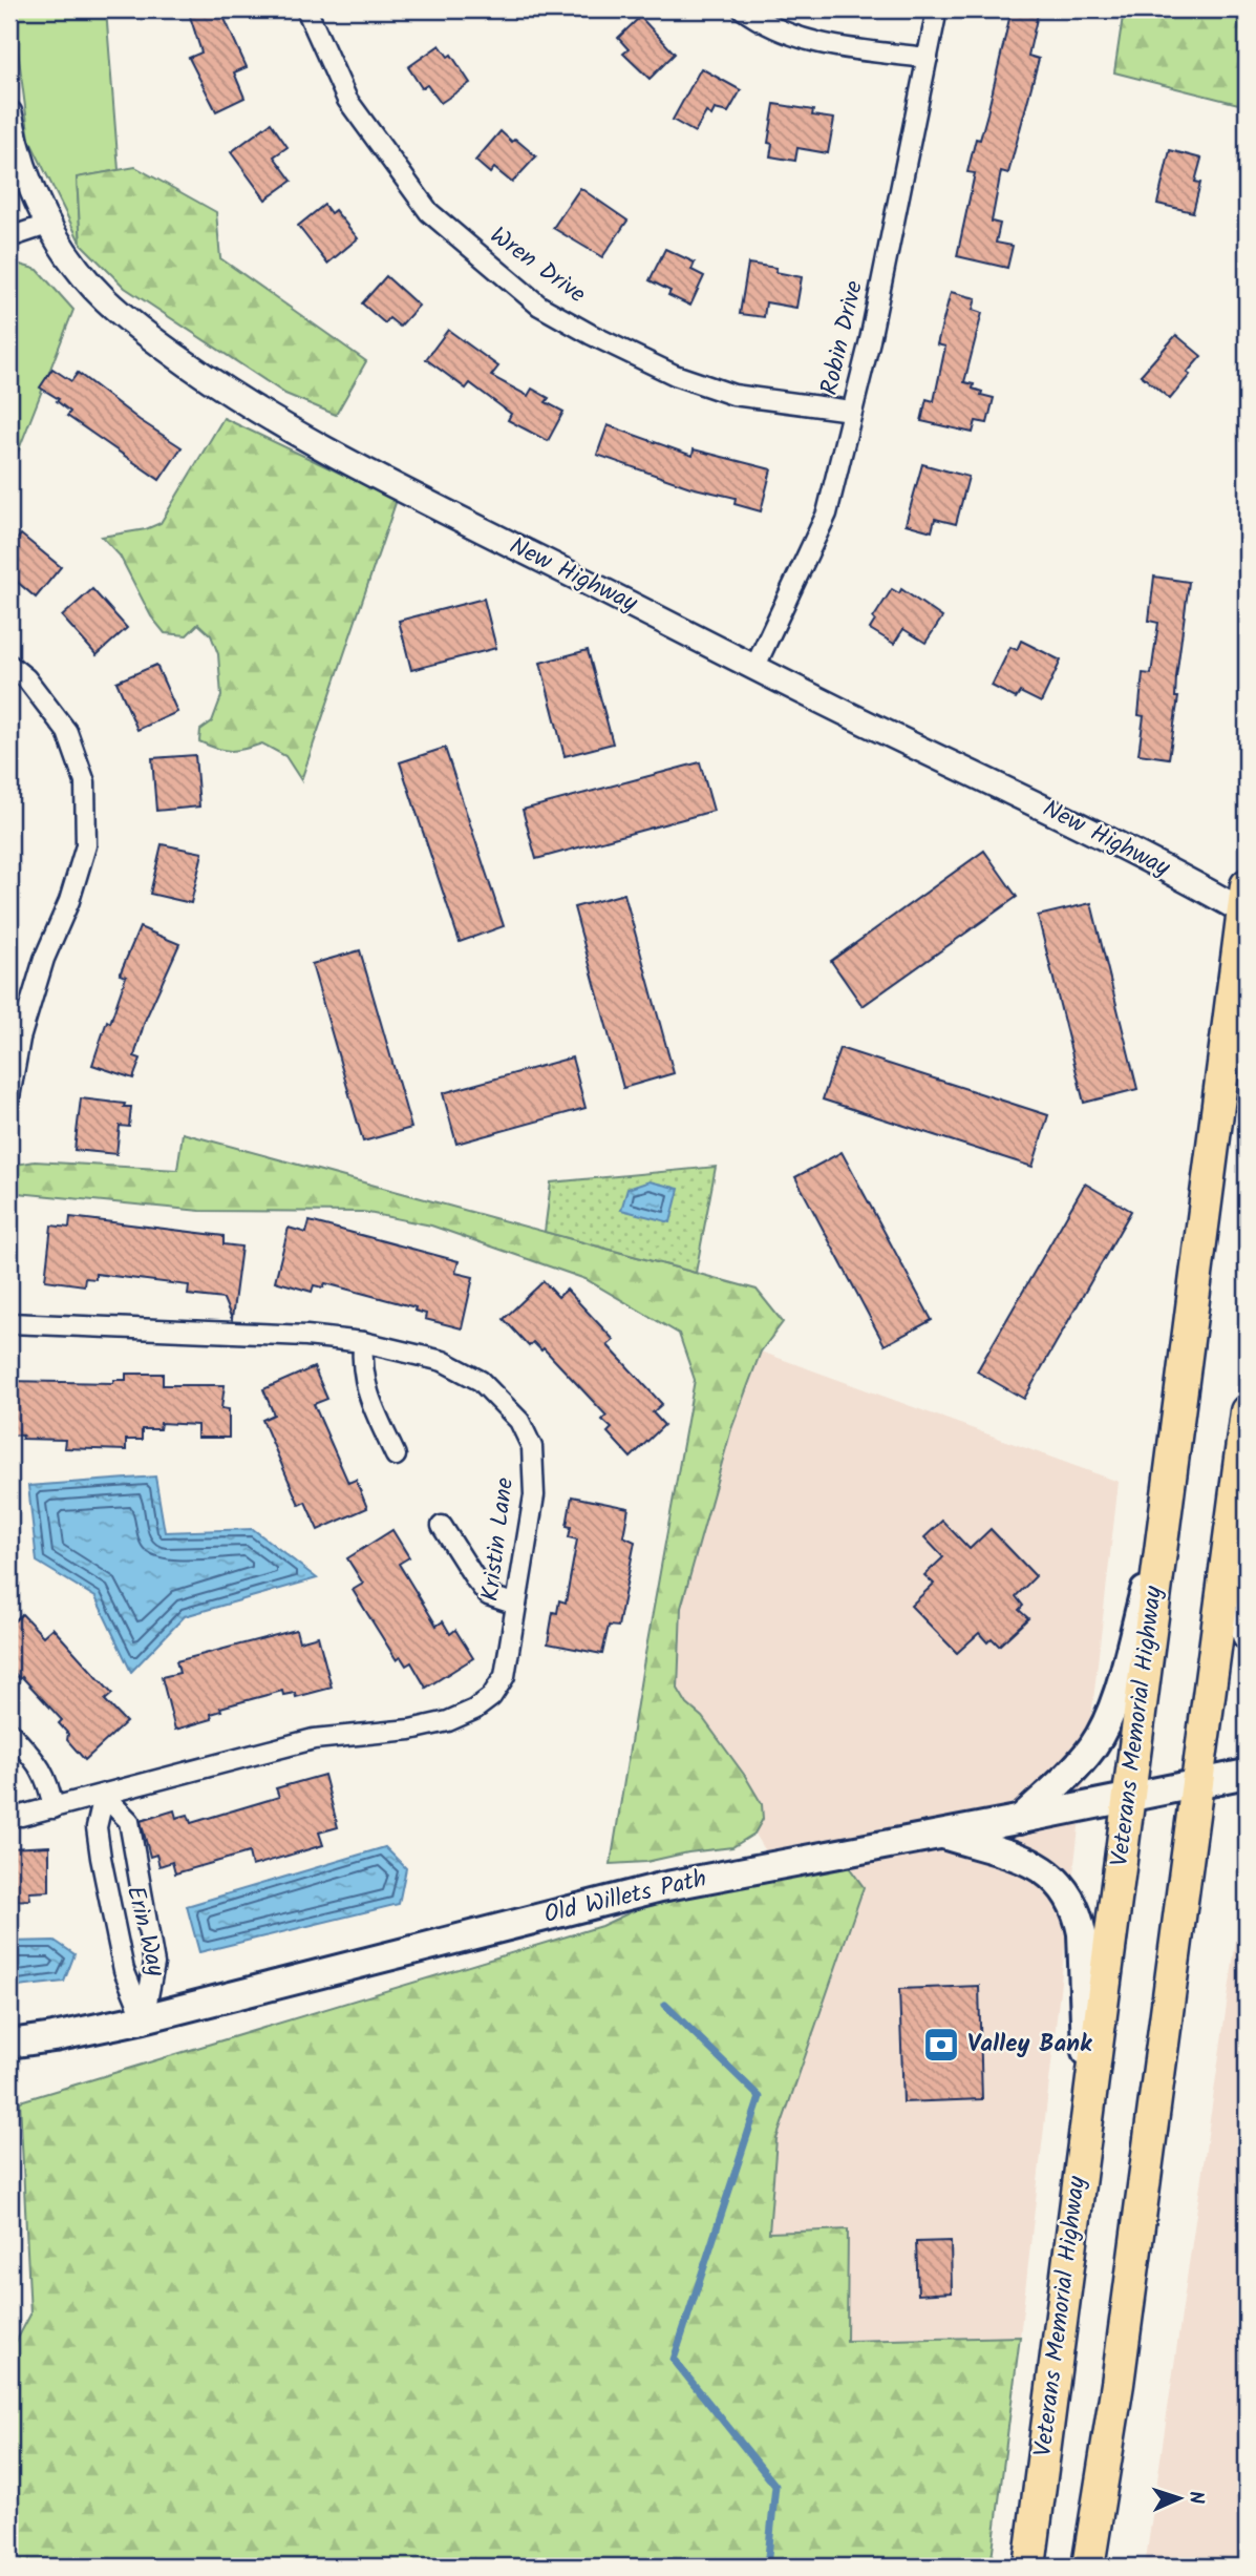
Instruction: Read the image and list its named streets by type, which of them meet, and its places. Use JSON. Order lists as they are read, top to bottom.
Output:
{
  "streets": {
    "highway": ["Veterans Memorial Highway"],
    "main road": ["Old Willets Path"],
    "street": [
      "Wren Drive",
      "Robin Drive",
      "New Highway",
      "Kristin Lane",
      "Erin Way"
    ]
  },
  "crossings": [
    ["Wren Drive", "Robin Drive"],
    ["Robin Drive", "New Highway"],
    ["New Highway", "Veterans Memorial Highway"],
    ["Kristin Lane", "Erin Way"],
    ["Veterans Memorial Highway", "Old Willets Path"],
    ["Old Willets Path", "Erin Way"]
  ],
  "places": {
    "bank": ["Valley Bank"]
  },
  "north": "right"
}
